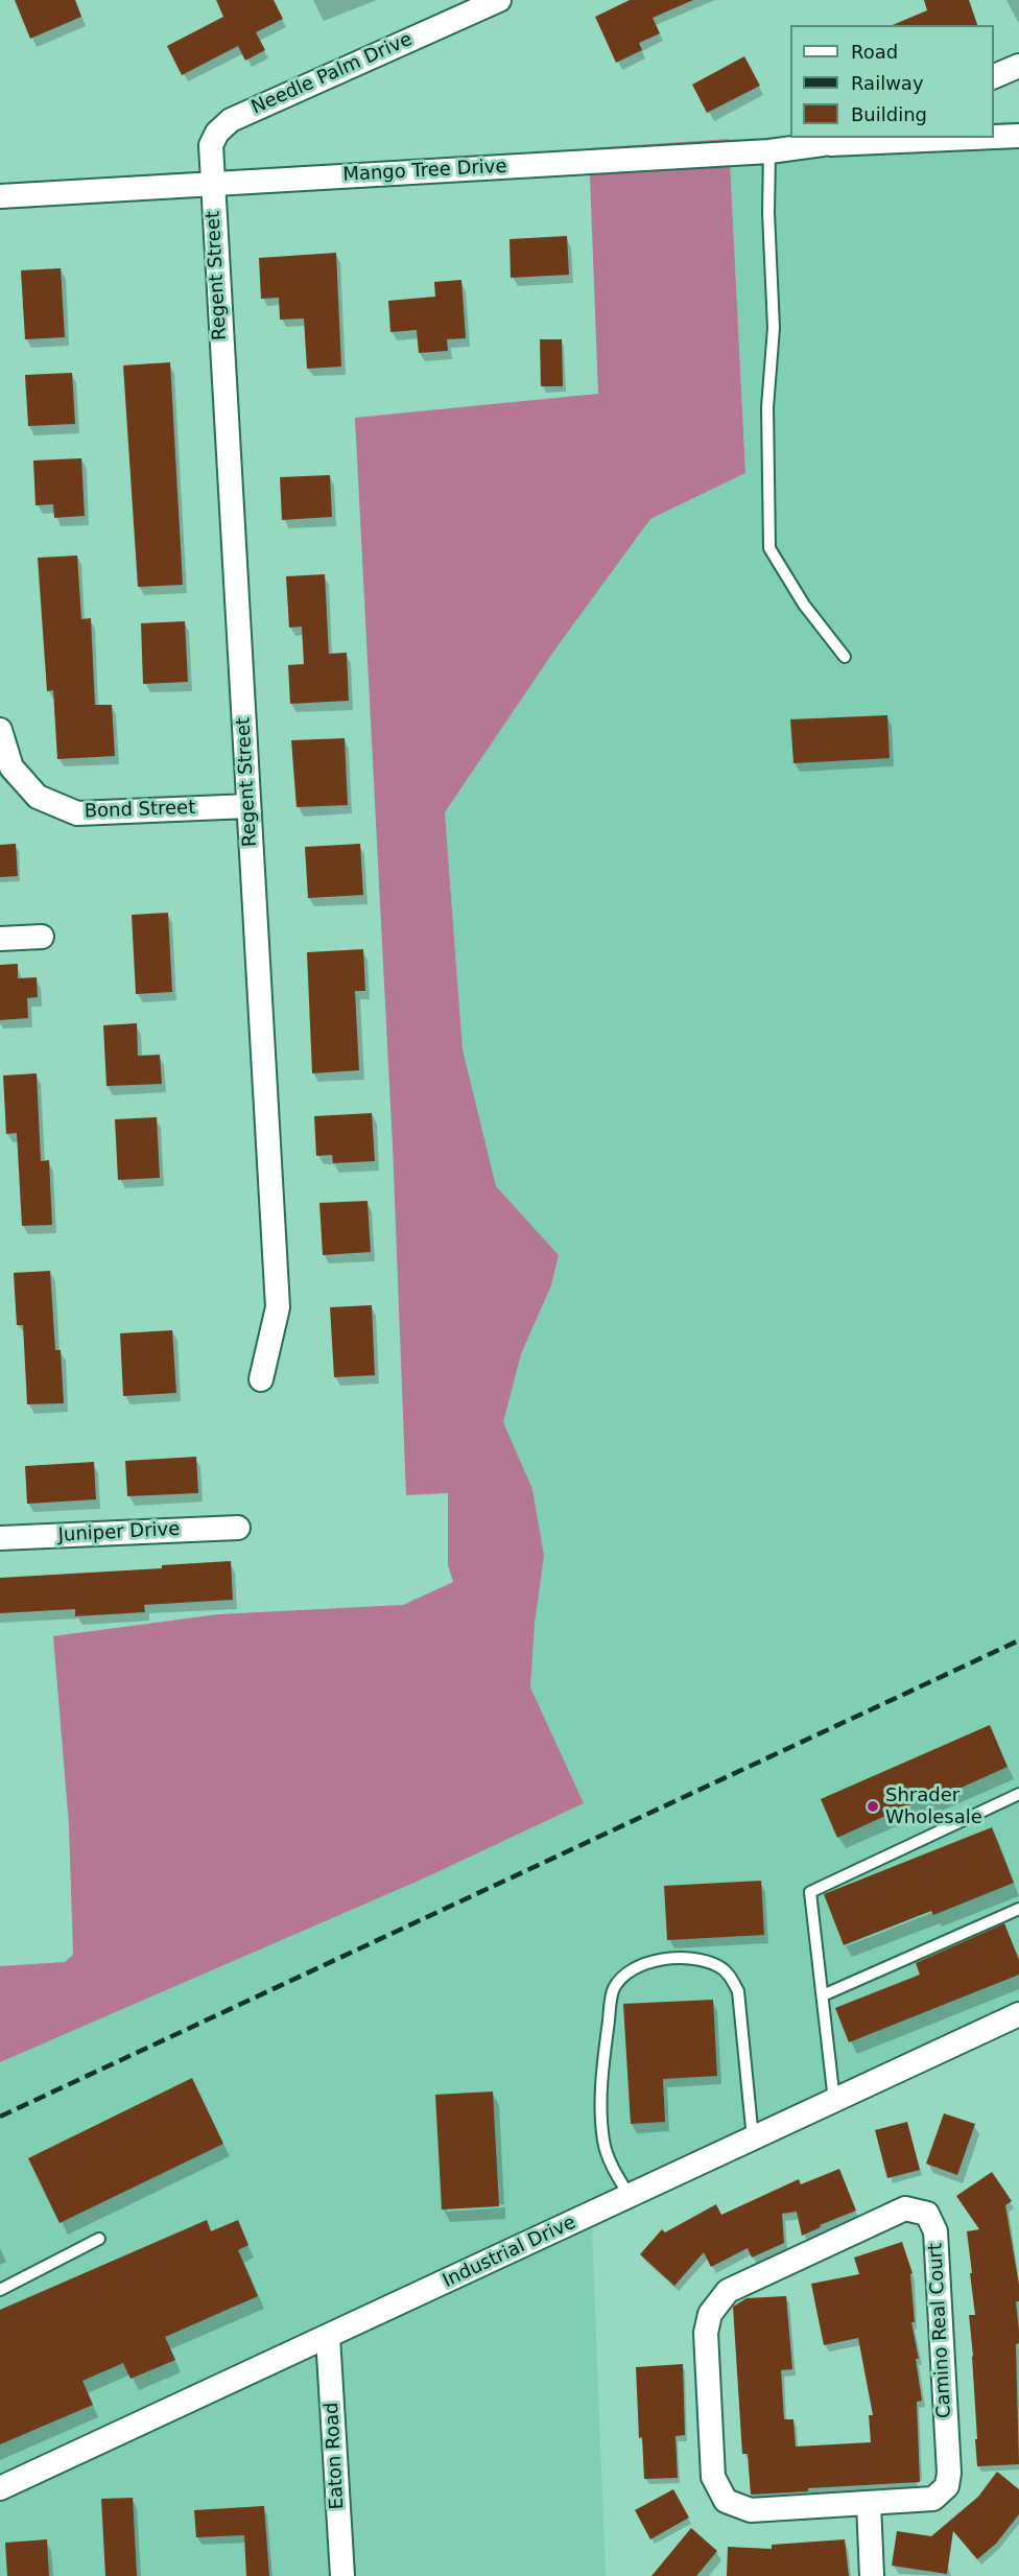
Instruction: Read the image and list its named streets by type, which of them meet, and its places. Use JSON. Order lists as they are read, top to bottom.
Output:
{
  "streets": {
    "street": [
      "Needle Palm Drive",
      "Mango Tree Drive",
      "Regent Street",
      "Bond Street",
      "Juniper Drive",
      "Industrial Drive",
      "Camino Real Court",
      "Eaton Road"
    ]
  },
  "crossings": [
    ["Needle Palm Drive", "Mango Tree Drive"],
    ["Needle Palm Drive", "Regent Street"],
    ["Mango Tree Drive", "Regent Street"],
    ["Regent Street", "Bond Street"],
    ["Industrial Drive", "Eaton Road"]
  ],
  "places": ["Shrader Wholesale"],
  "legend": ["Road", "Railway", "Building"]
}
